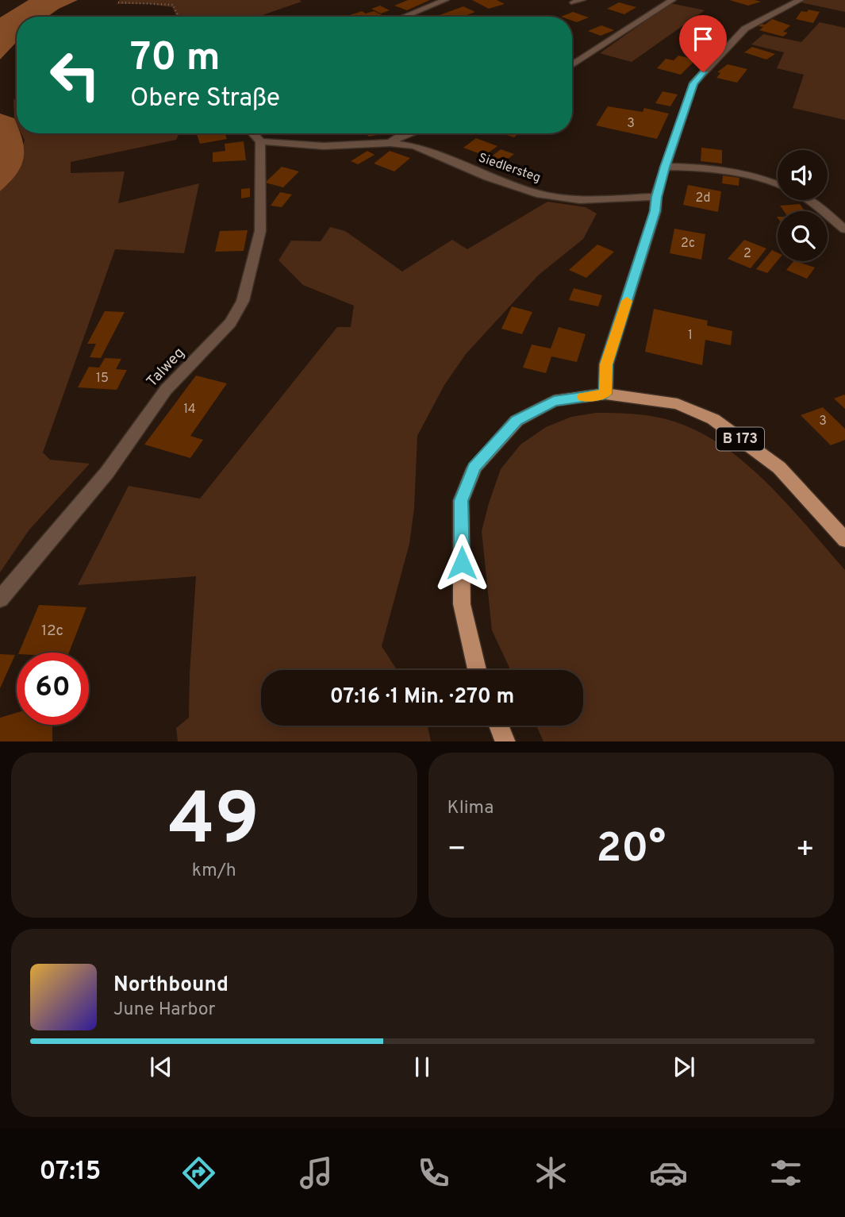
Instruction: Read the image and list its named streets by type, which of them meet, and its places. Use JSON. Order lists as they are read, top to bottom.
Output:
{
  "streets": {
    "main road": ["B 173"],
    "street": ["Siedlersteg", "Talweg"]
  },
  "crossings": [
    ["Siedlersteg", "Talweg"]
  ],
  "house_numbers": [
    "3",
    "2d",
    "2c",
    "2",
    "1",
    "15",
    "14",
    "3",
    "12c"
  ],
  "page": {
    "turn": ["70 m", "Obere Straße"],
    "limit": "60",
    "trip": "07:16 · 1 Min. · 270 m",
    "tile": [
      ["49", "km/h"],
      "Klima"
    ],
    "heat": ["−", "20°", "+"],
    "song": ["Northbound", "June Harbor"],
    "tabs": "07:15"
  }
}
